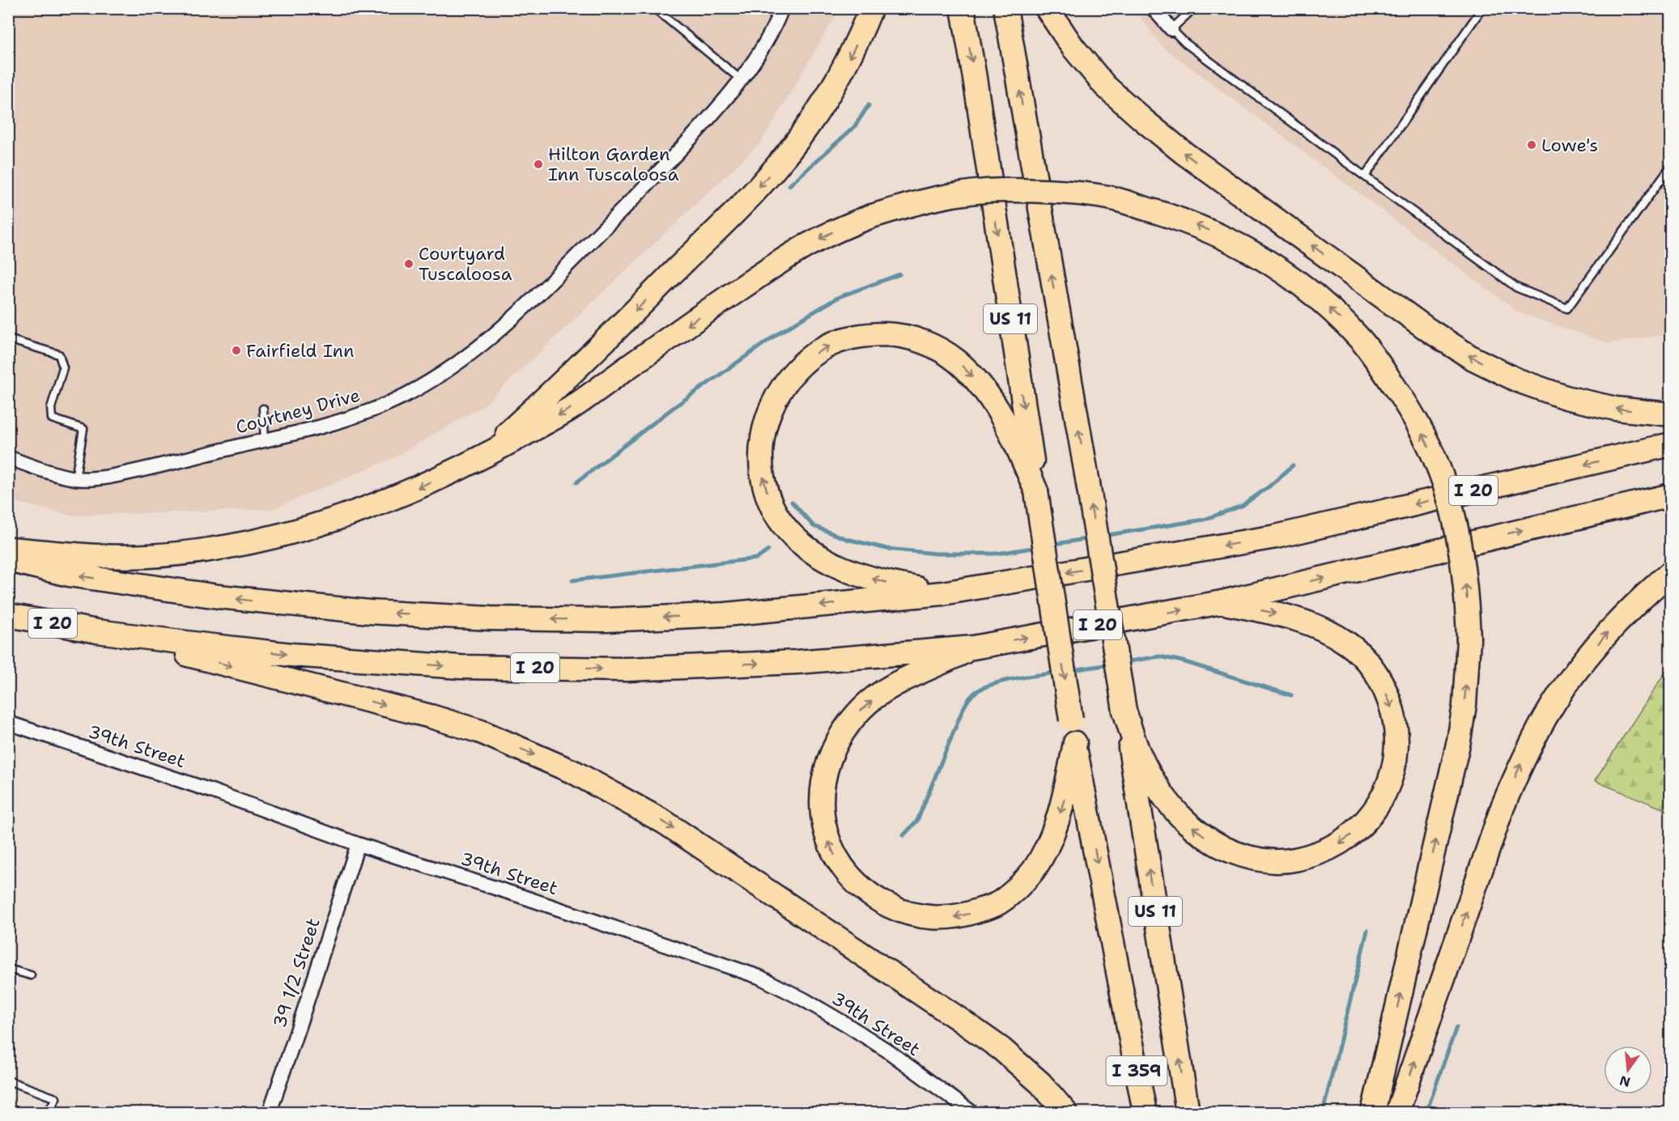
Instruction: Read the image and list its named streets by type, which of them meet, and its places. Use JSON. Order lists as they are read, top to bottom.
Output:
{
  "streets": {
    "highway": ["US 11", "I 20", "I 359"],
    "street": ["Courtney Drive", "39th Street", "39 1/2 Street"]
  },
  "crossings": [
    ["US 11", "I 359"],
    ["39th Street", "39 1/2 Street"]
  ],
  "places": [
    "Lowe's",
    "Hilton Garden Inn Tuscaloosa",
    "Courtyard Tuscaloosa",
    "Fairfield Inn"
  ],
  "north": "bottom"
}
